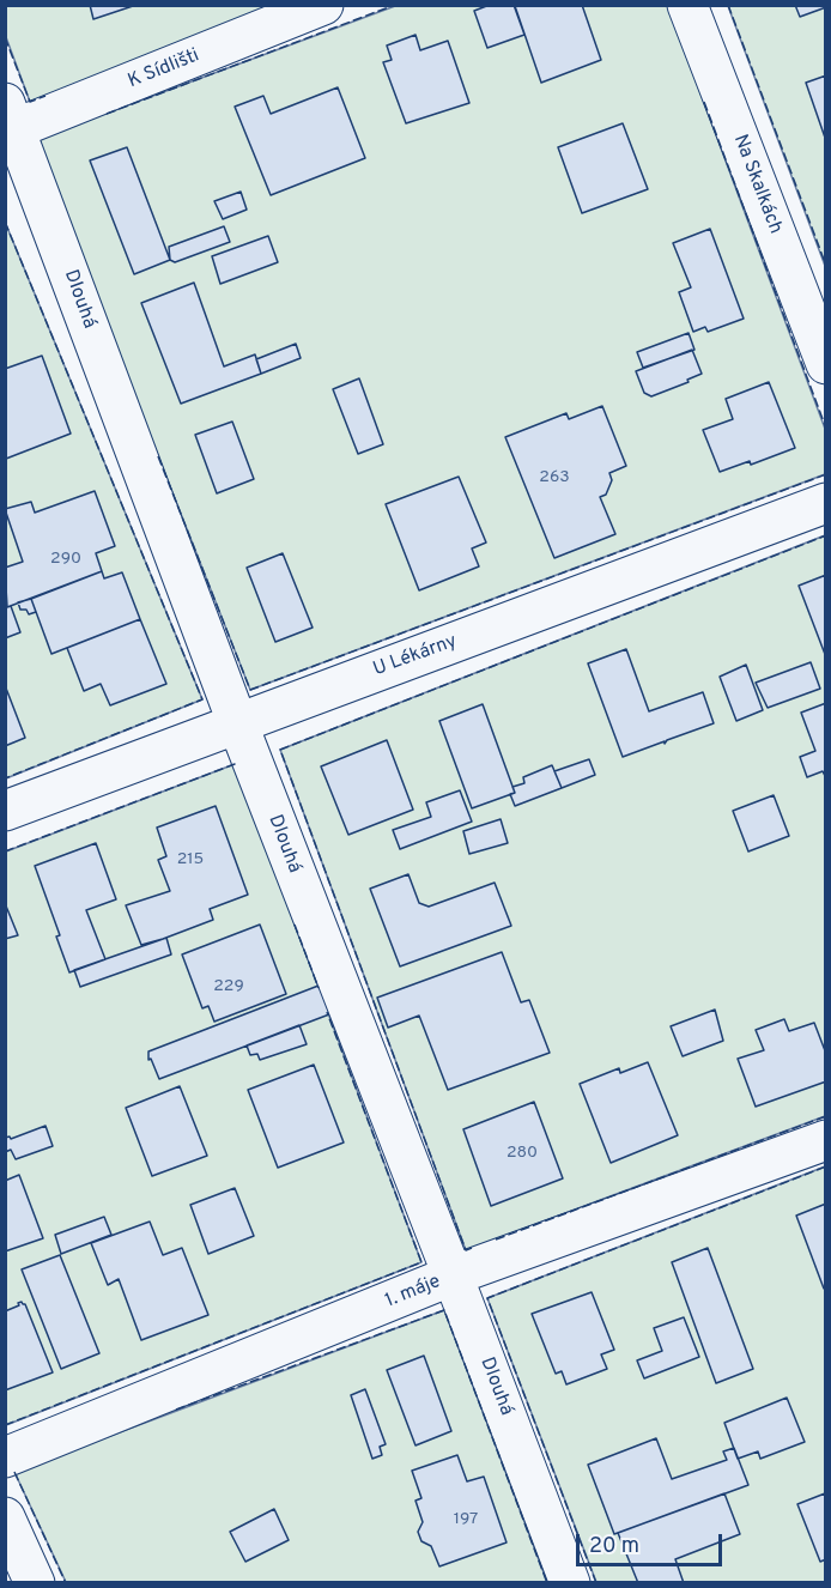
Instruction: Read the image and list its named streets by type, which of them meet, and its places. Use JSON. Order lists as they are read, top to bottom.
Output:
{
  "streets": {
    "street": [
      "K Sídlišti",
      "Na Skalkách",
      "Dlouhá",
      "U Lékárny",
      "1. máje"
    ]
  },
  "crossings": [
    ["K Sídlišti", "Dlouhá"],
    ["Dlouhá", "U Lékárny"],
    ["Dlouhá", "1. máje"]
  ],
  "house_numbers": [
    "263",
    "290",
    "215",
    "229",
    "280",
    "197"
  ],
  "scale_bar": "20 m"
}
